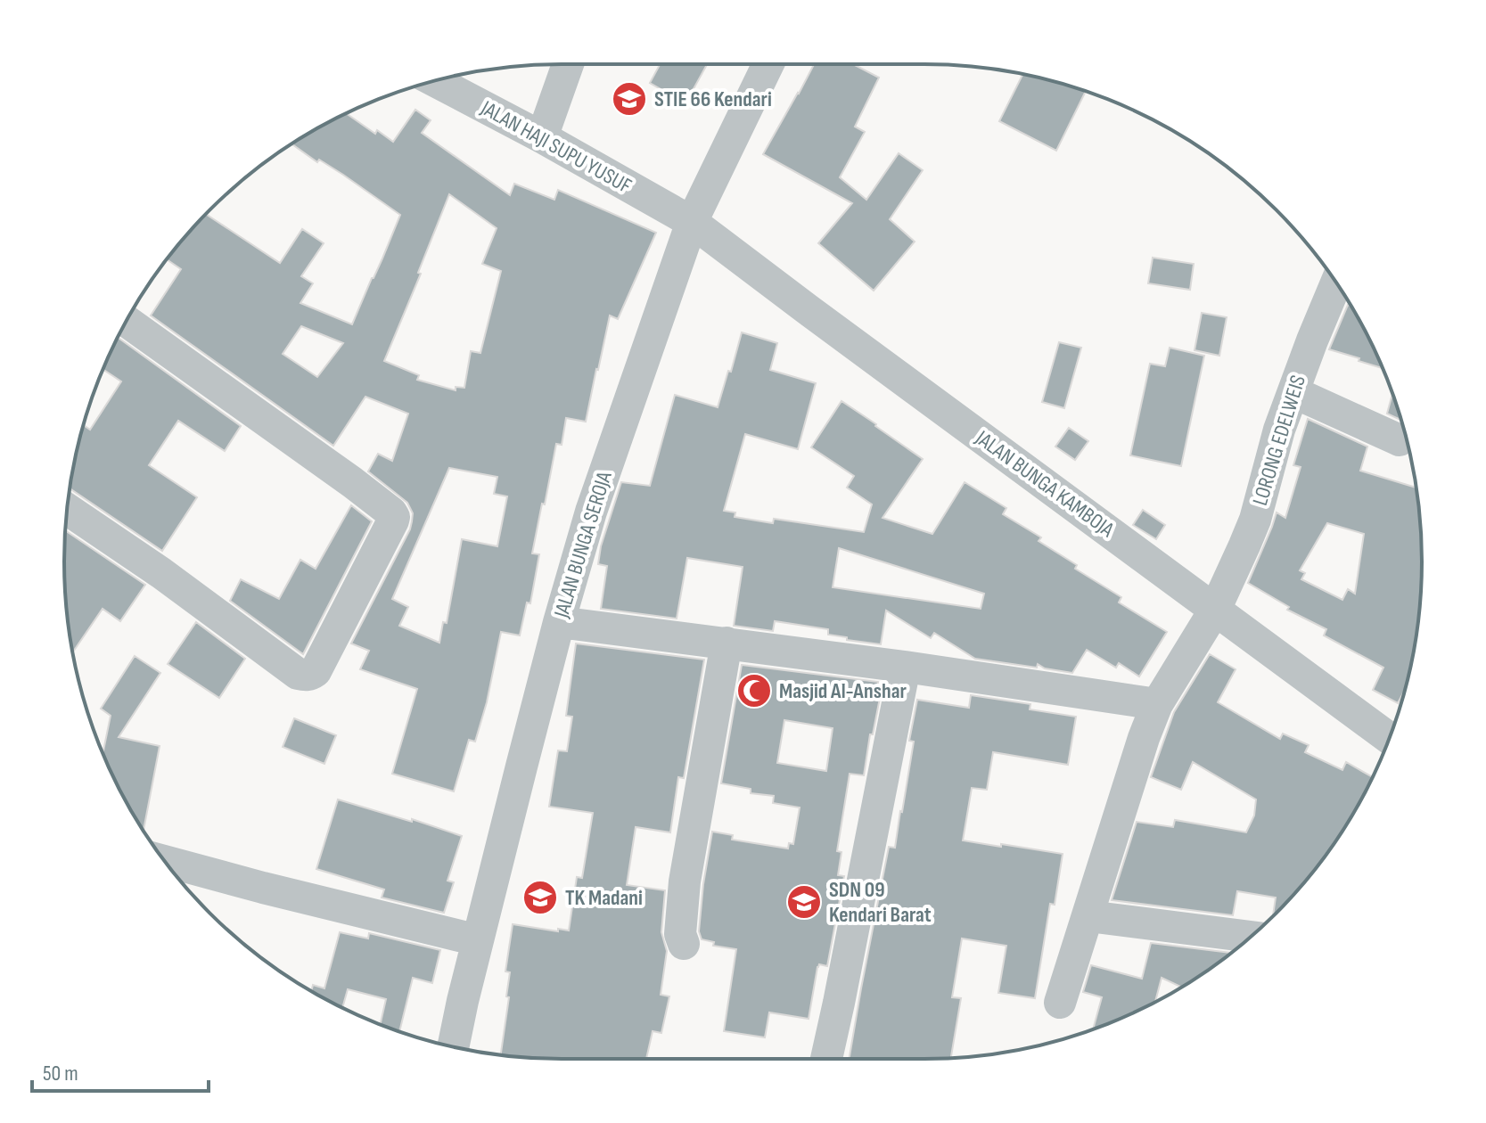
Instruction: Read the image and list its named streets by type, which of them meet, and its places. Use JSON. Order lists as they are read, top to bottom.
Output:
{
  "streets": {
    "street": [
      "JALAN HAJI SUPU YUSUF",
      "LORONG EDELWEIS",
      "JALAN BUNGA KAMBOJA",
      "JALAN BUNGA SEROJA"
    ]
  },
  "crossings": [
    ["JALAN HAJI SUPU YUSUF", "JALAN BUNGA KAMBOJA"],
    ["JALAN HAJI SUPU YUSUF", "JALAN BUNGA SEROJA"],
    ["LORONG EDELWEIS", "JALAN BUNGA KAMBOJA"],
    ["JALAN BUNGA KAMBOJA", "JALAN BUNGA SEROJA"]
  ],
  "places": {
    "school or university": ["STIE 66 Kendari", "TK Madani", "SDN 09 Kendari Barat"],
    "mosque": ["Masjid Al-Anshar"]
  },
  "scale_bar": "50 m"
}
